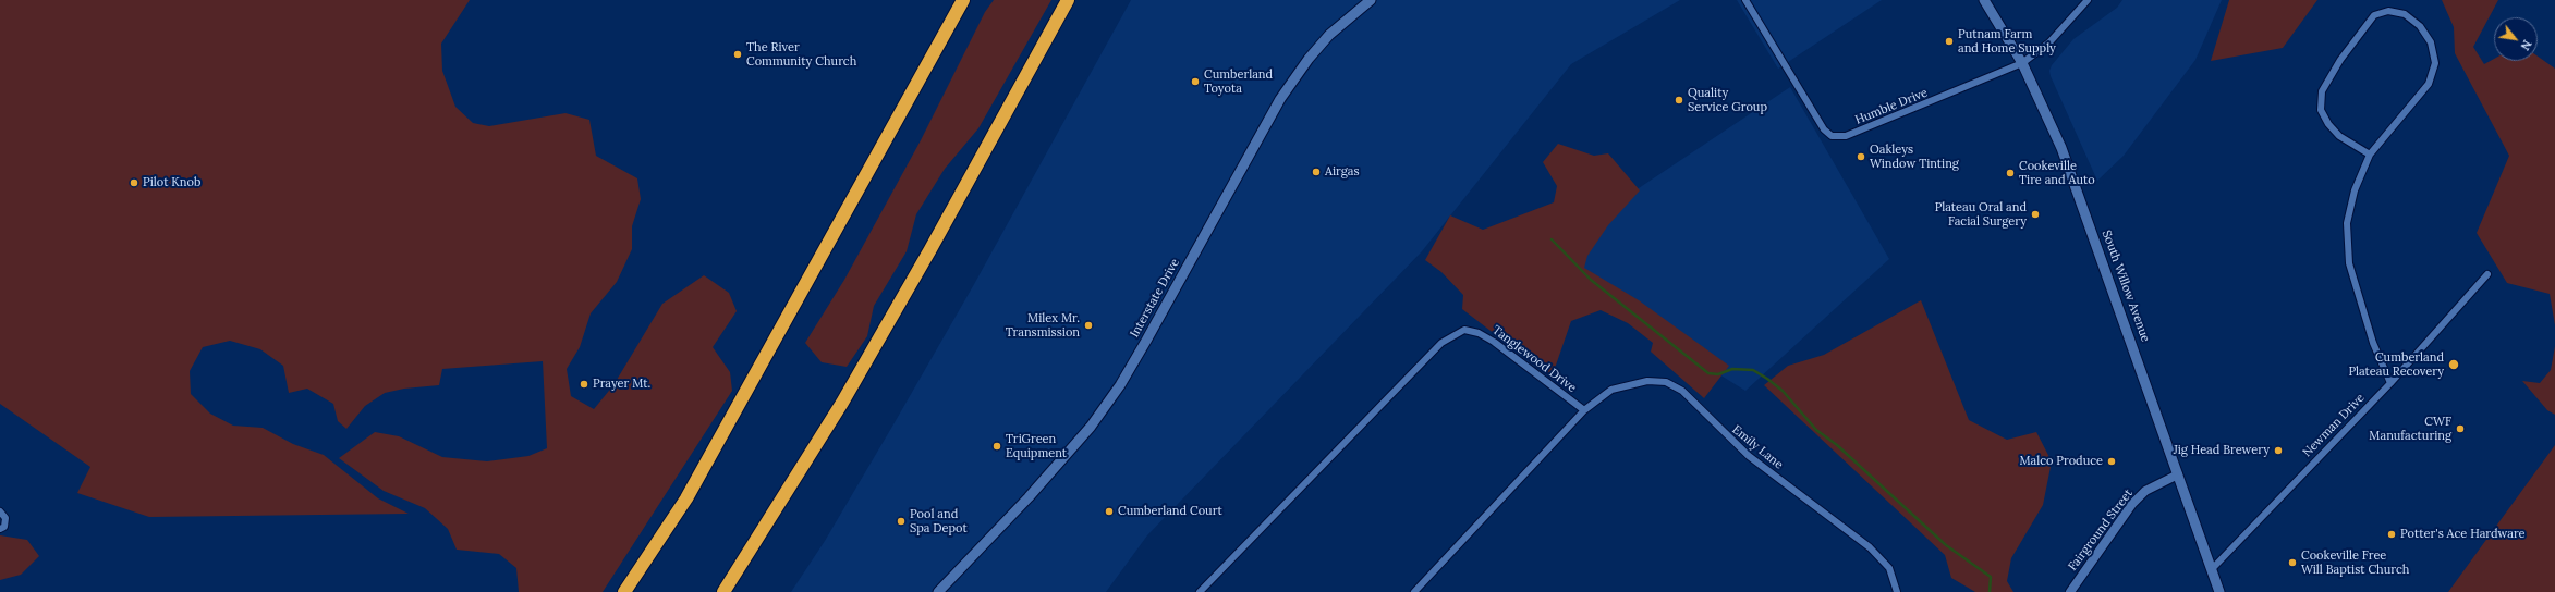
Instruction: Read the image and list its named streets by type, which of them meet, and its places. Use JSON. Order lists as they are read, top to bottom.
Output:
{
  "streets": {
    "main road": ["South Willow Avenue", "Interstate Drive"],
    "street": [
      "Humble Drive",
      "Tanglewood Drive",
      "Newman Drive",
      "Emily Lane",
      "Fairground Street"
    ]
  },
  "crossings": [
    ["Humble Drive", "South Willow Avenue"],
    ["South Willow Avenue", "Newman Drive"],
    ["South Willow Avenue", "Fairground Street"],
    ["Tanglewood Drive", "Emily Lane"]
  ],
  "places": [
    "Putnam Farm and Home Supply",
    "The River Community Church",
    "Cumberland Toyota",
    "Quality Service Group",
    "Oakleys Window Tinting",
    "Airgas",
    "Cookeville Tire and Auto",
    "Pilot Knob",
    "Plateau Oral and Facial Surgery",
    "Milex Mr. Transmission",
    "Cumberland Plateau Recovery",
    "Prayer Mt.",
    "CWF Manufacturing",
    "TriGreen Equipment",
    "Jig Head Brewery",
    "Malco Produce",
    "Cumberland Court",
    "Pool and Spa Depot",
    "Potter's Ace Hardware",
    "Cookeville Free Will Baptist Church"
  ],
  "north": "bottom right"
}
